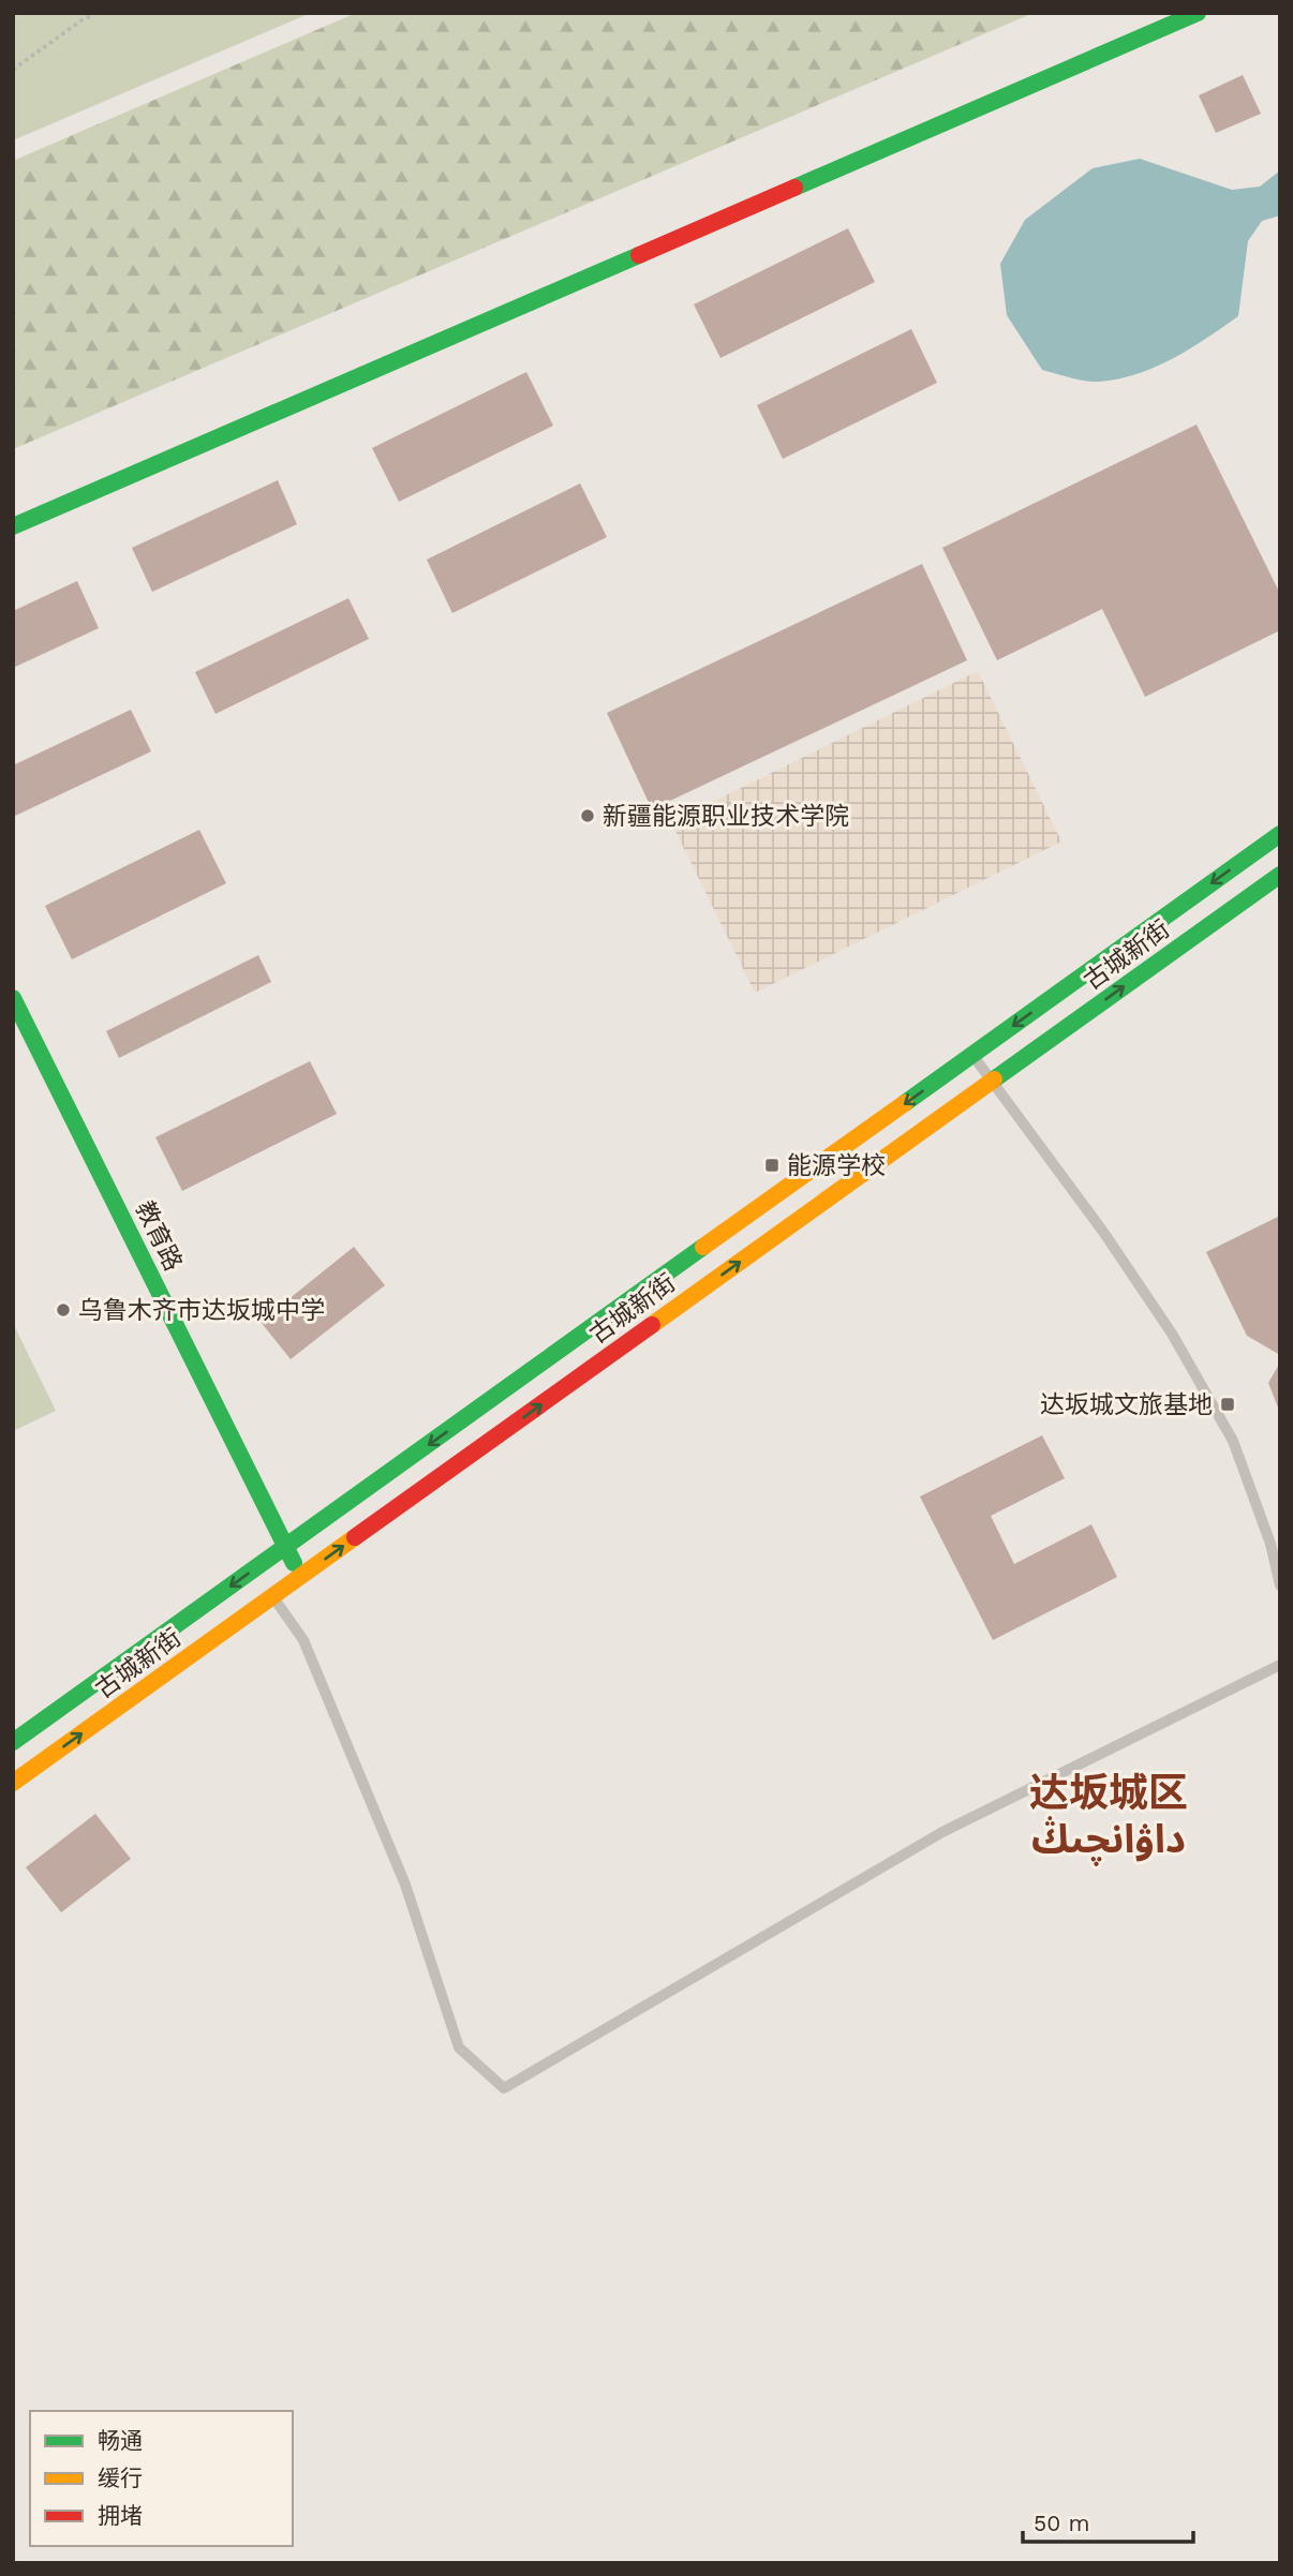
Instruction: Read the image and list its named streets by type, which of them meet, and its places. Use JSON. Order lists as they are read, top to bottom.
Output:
{
  "streets": {
    "main road": ["古城新街", "教育路"]
  },
  "crossings": [
    ["古城新街", "教育路"]
  ],
  "districts": ["达坂城区 داۋانچىڭ"],
  "places": {
    "other": ["新疆能源职业技术学院", "乌鲁木齐市达坂城中学"],
    "transit": ["能源学校", "达坂城文旅基地"]
  },
  "legend": ["畅通", "缓行", "拥堵"],
  "scale_bar": "50 m"
}
